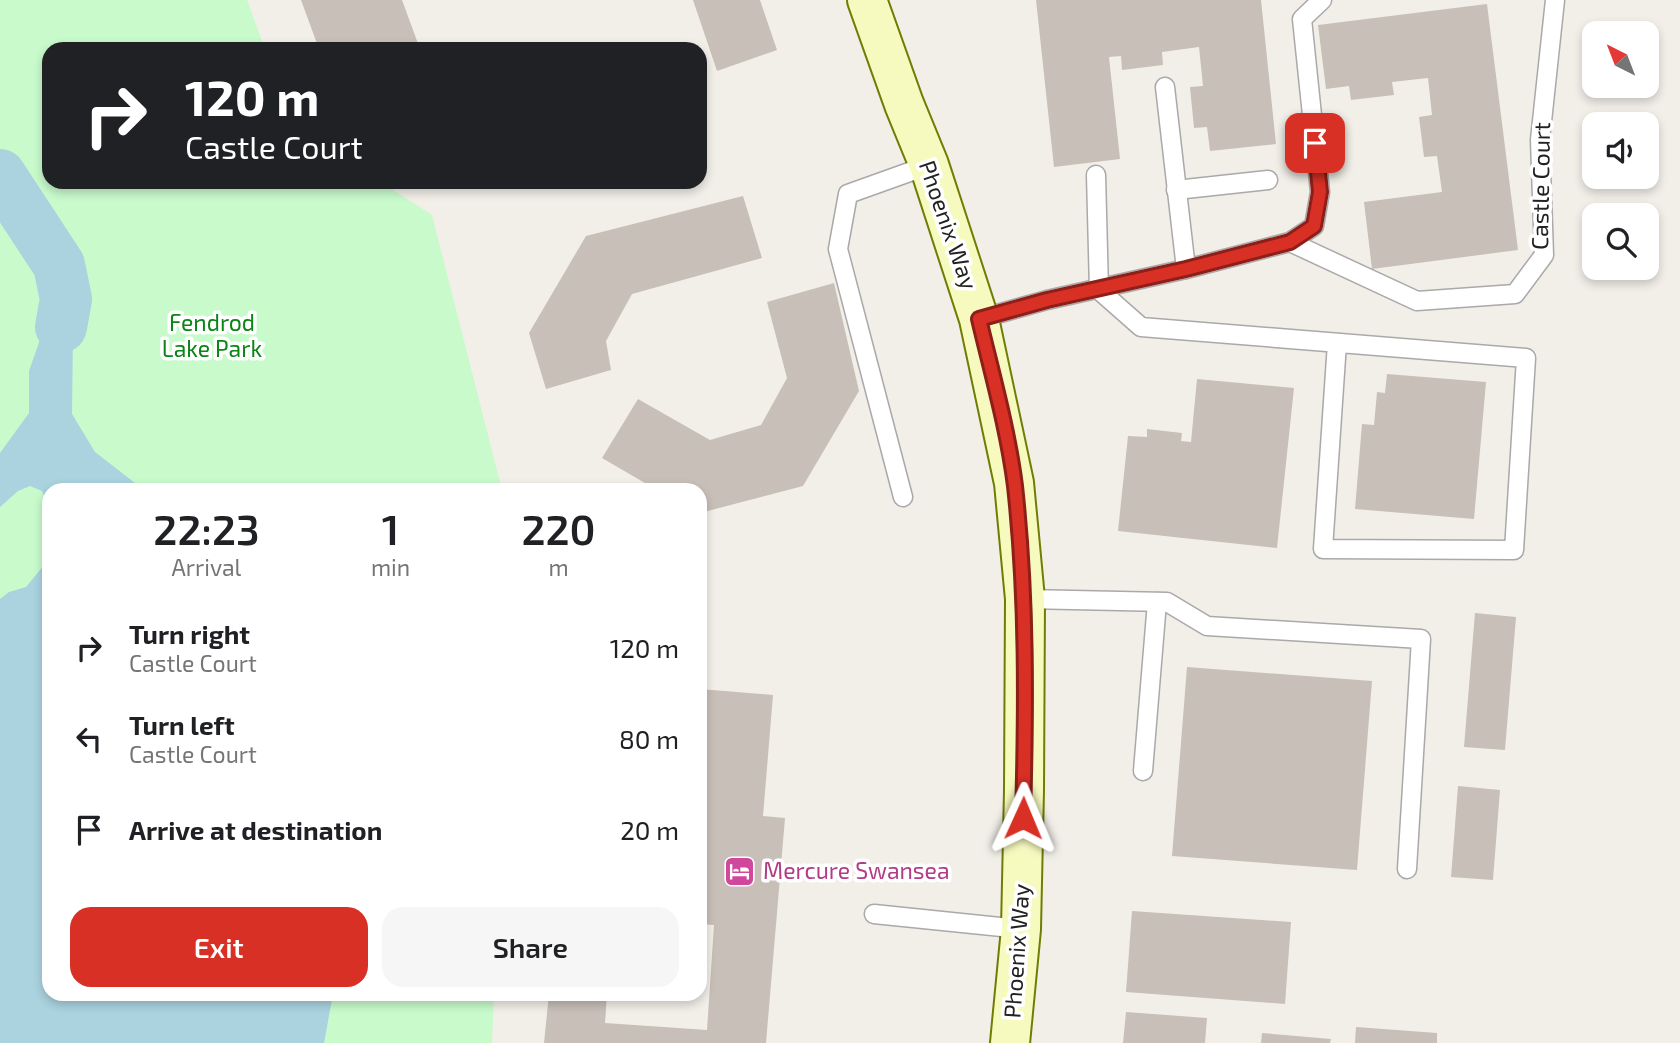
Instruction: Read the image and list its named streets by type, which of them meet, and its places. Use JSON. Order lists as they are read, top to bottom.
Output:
{
  "streets": {
    "street": ["Phoenix Way"],
    "lane": ["Castle Court"]
  },
  "parks": ["Fendrod Lake Park"],
  "places": {
    "hotel": ["Mercure Swansea"]
  },
  "north": "top left",
  "page": {
    "turn": ["120 m", "Castle Court"],
    "eta": [
      "22:23",
      "Arrival",
      "1",
      "min",
      "220",
      "m"
    ],
    "list": [
      {
        "name": "Turn right",
        "note": "Castle Court",
        "value": "120 m"
      },
      {
        "name": "Turn left",
        "note": "Castle Court",
        "value": "80 m"
      },
      {
        "name": "Arrive at destination",
        "value": "20 m"
      }
    ],
    "buttons": ["Exit", "Share"]
  }
}
